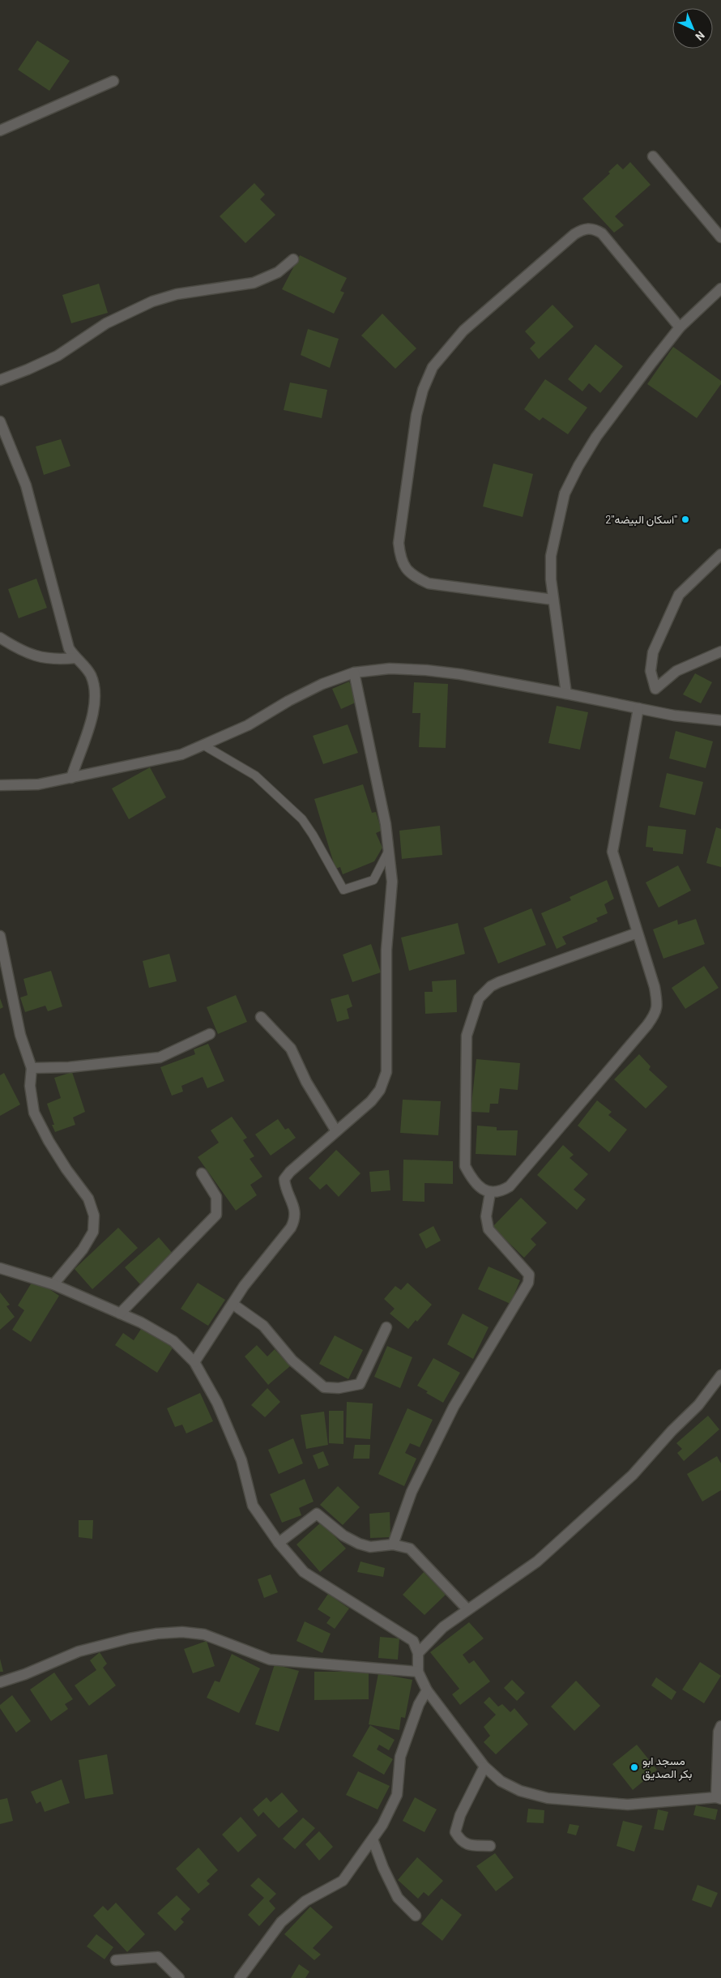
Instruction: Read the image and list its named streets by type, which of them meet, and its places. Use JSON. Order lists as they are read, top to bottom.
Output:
{
  "places": ["اسكان البيضه\"2\"", "مسجد ابو بكر الصديق"],
  "north": "bottom right"
}
